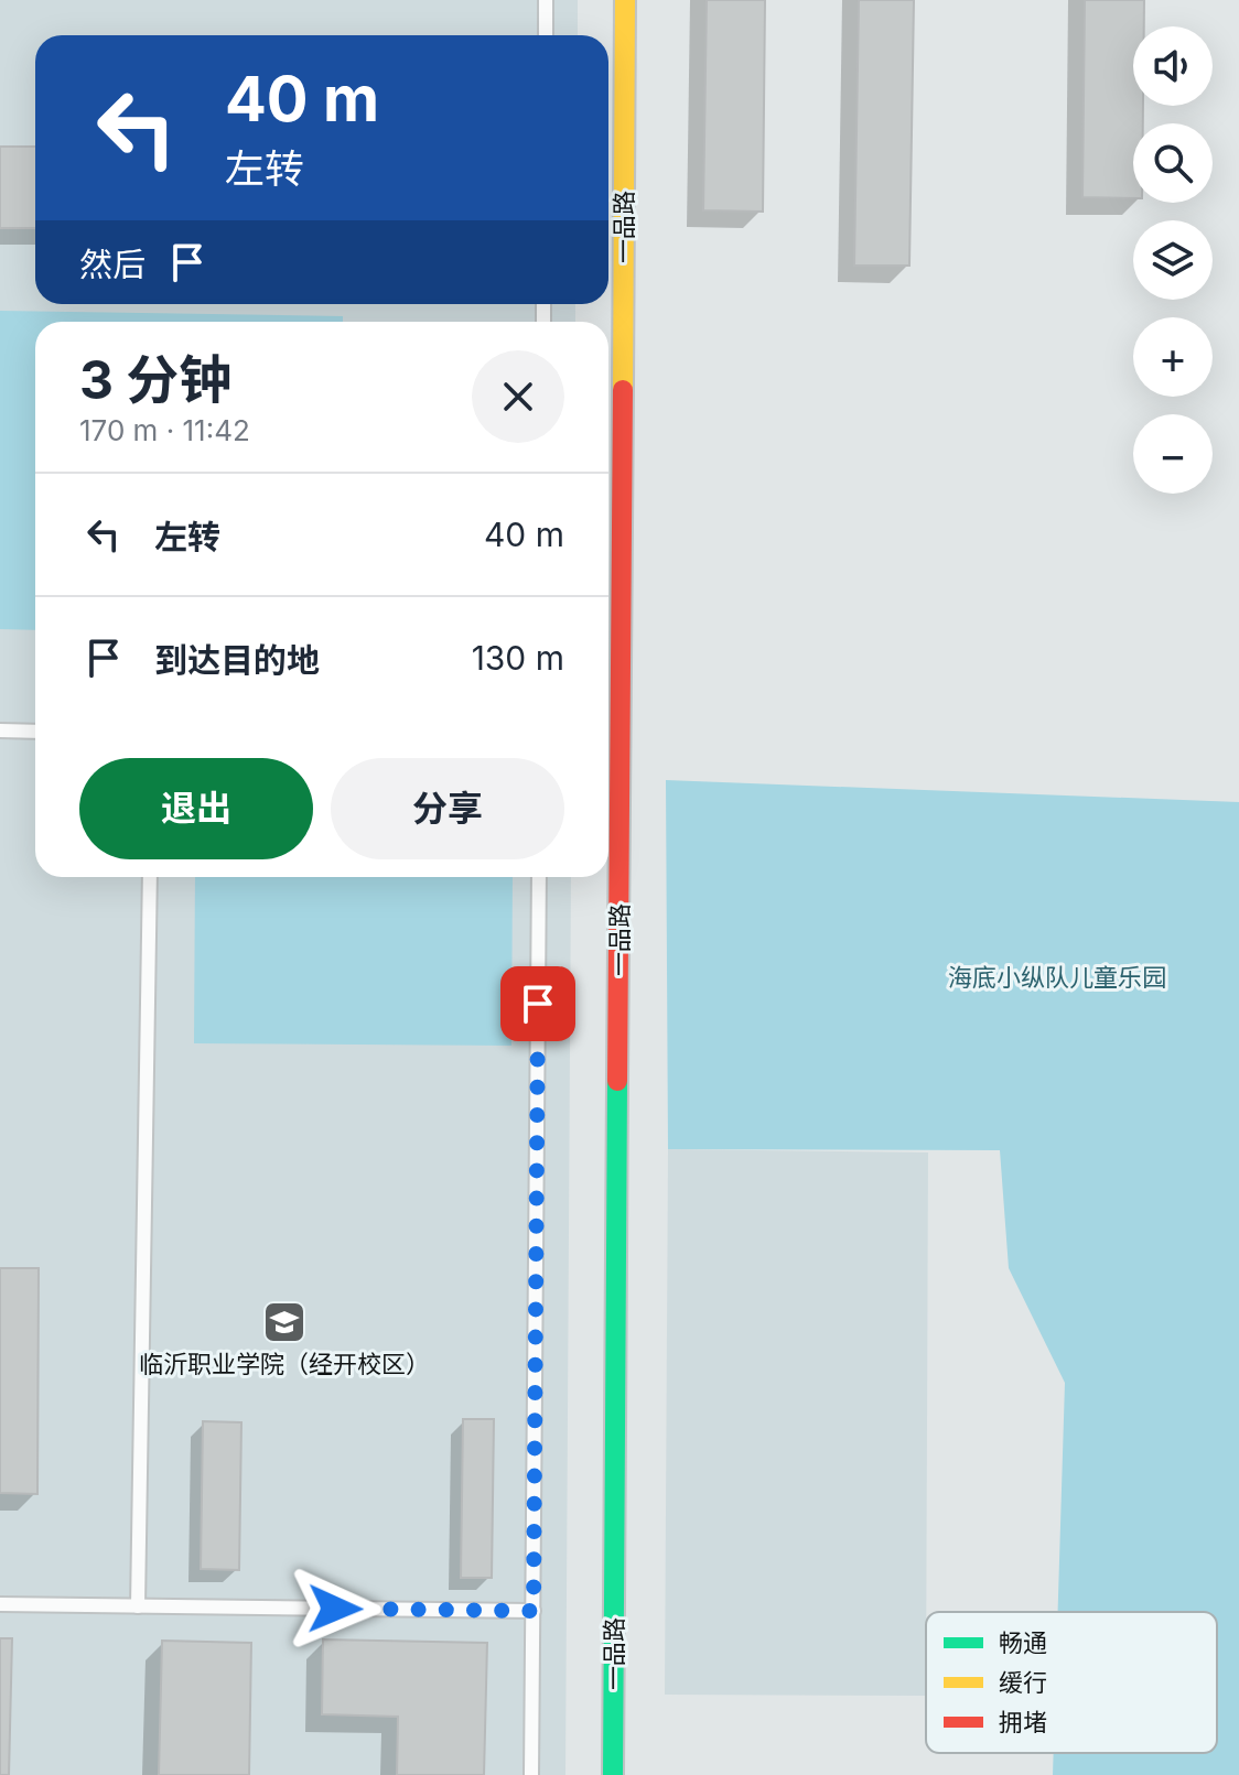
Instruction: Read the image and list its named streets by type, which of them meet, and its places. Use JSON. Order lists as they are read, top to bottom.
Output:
{
  "streets": {
    "street": ["一品路"]
  },
  "parks": ["海底小纵队儿童乐园"],
  "places": {
    "school or university": ["临沂职业学院（经开校区）"]
  },
  "legend": ["畅通", "缓行", "拥堵"],
  "page": {
    "map_buttons": ["+", "−"],
    "turn": ["40 m", "左转"],
    "then": "然后",
    "heading": ["3 分钟", "170 m · 11:42"],
    "list": [
      {
        "name": "左转",
        "value": "40 m"
      },
      {
        "name": "到达目的地",
        "value": "130 m"
      }
    ],
    "buttons": ["退出", "分享"]
  }
}
